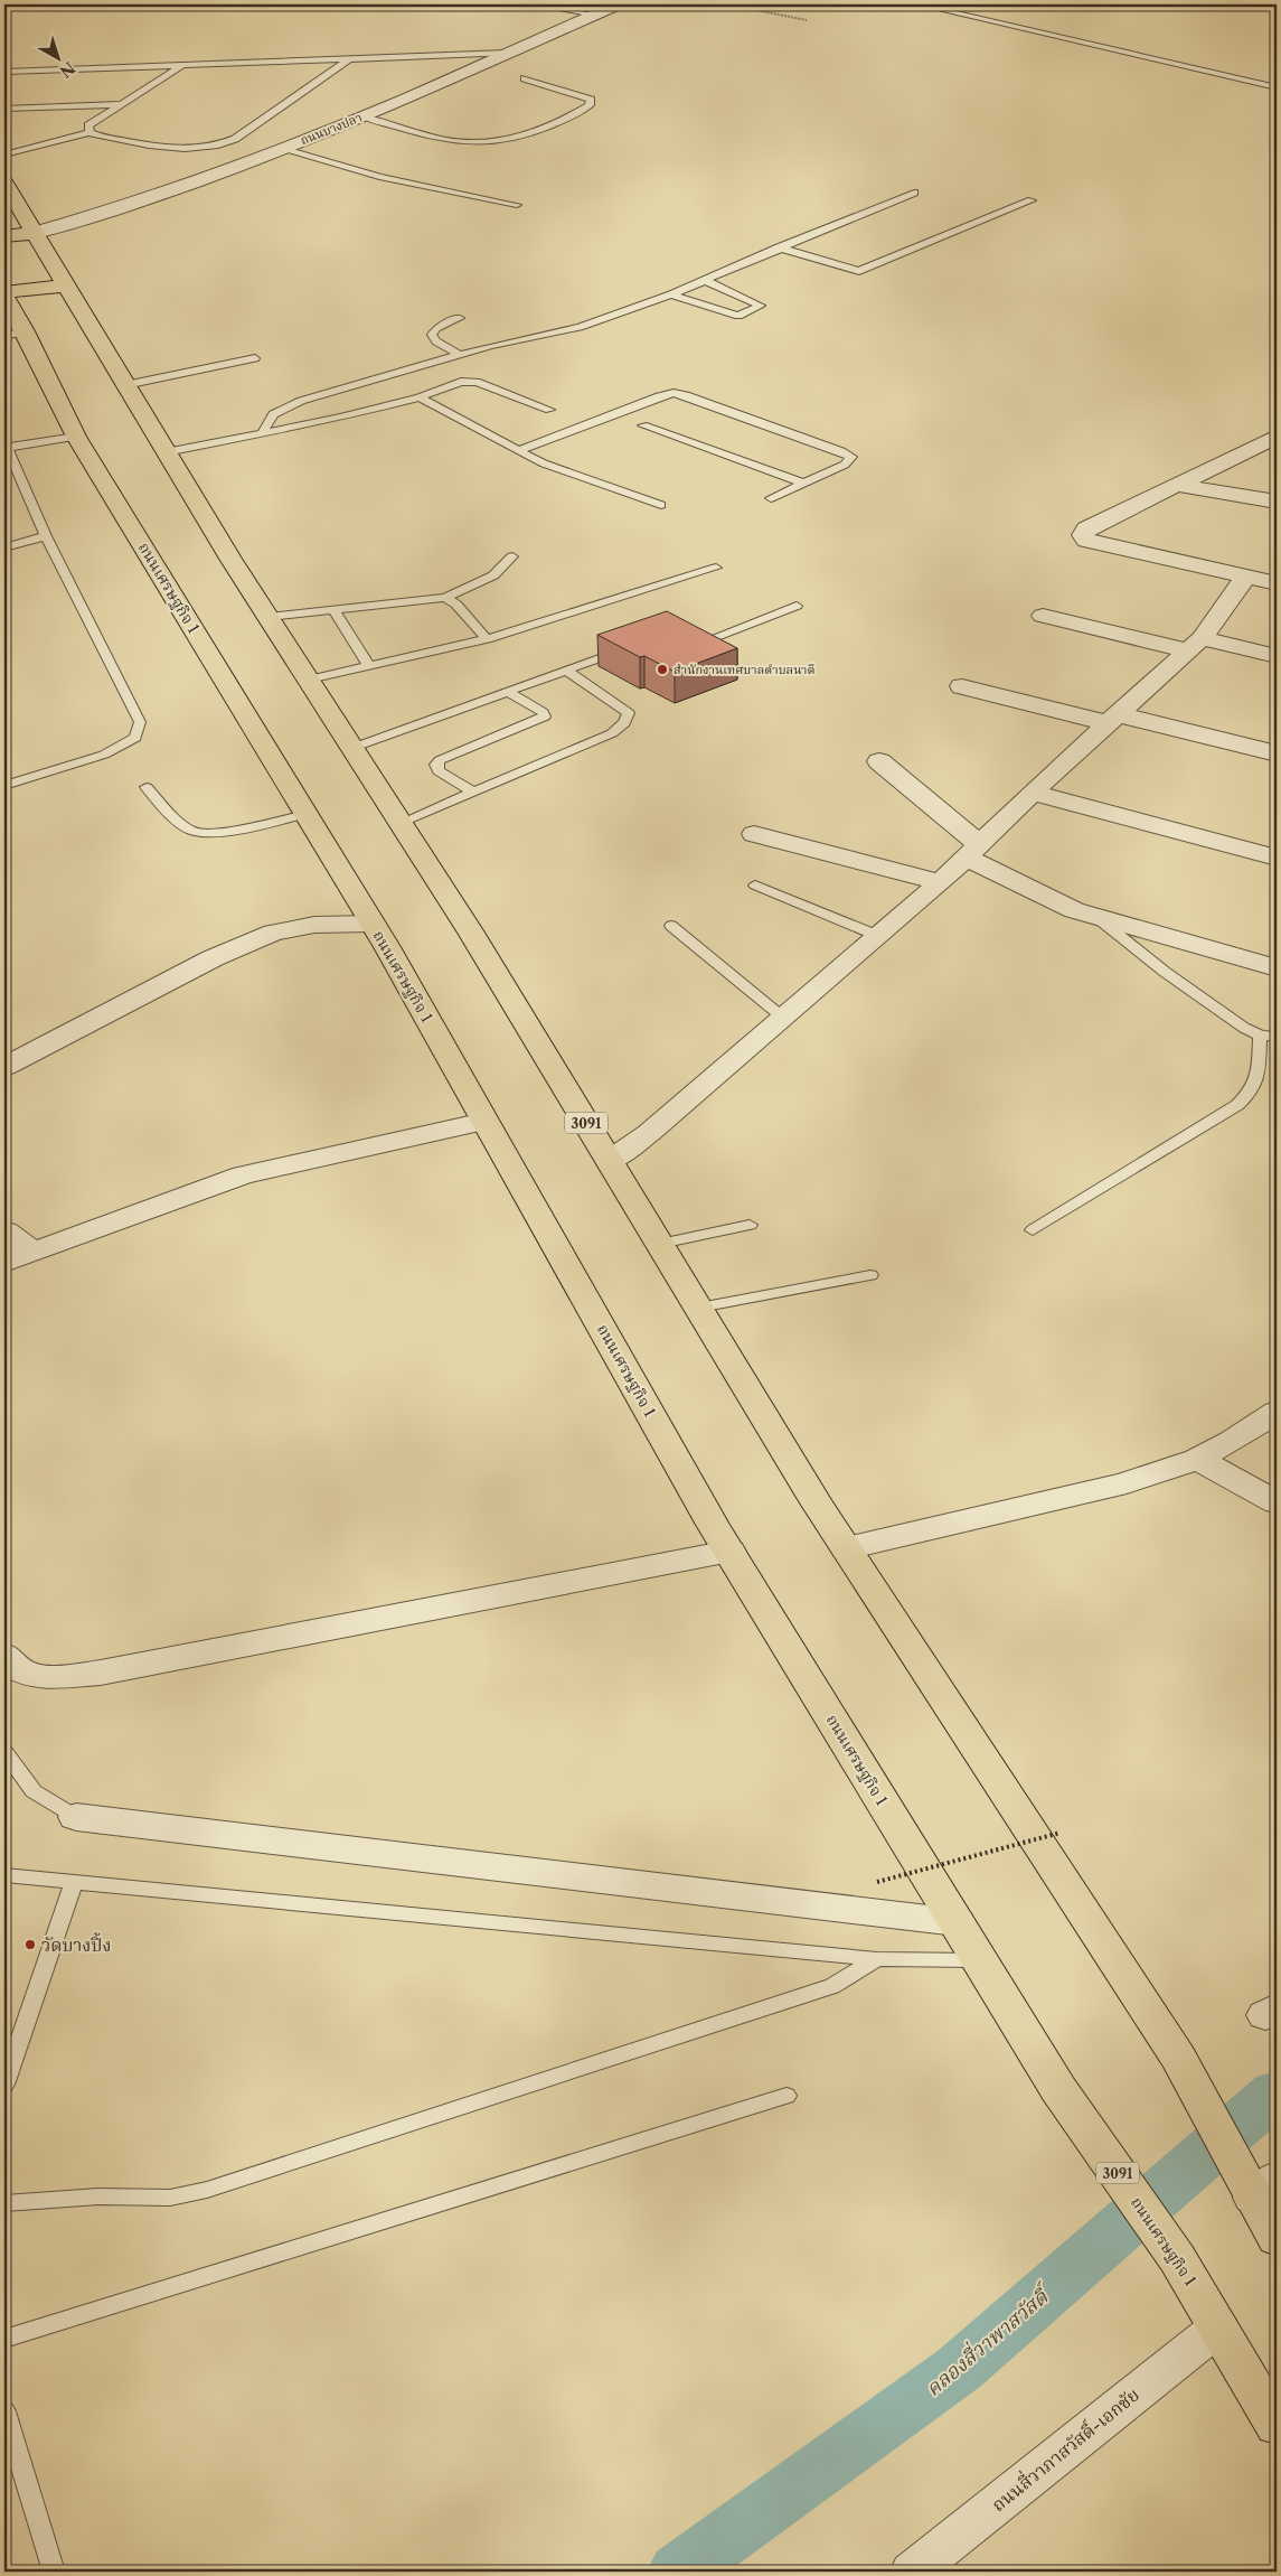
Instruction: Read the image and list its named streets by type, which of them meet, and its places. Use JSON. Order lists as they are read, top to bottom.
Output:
{
  "streets": {
    "main road": ["ถนนเศรษฐกิจ 1", "3091"],
    "street": ["ถนนบางปลา", "ถนนสี่วาภาสวัสดิ์-เอกชัย"]
  },
  "crossings": [
    ["ถนนบางปลา", "3091"],
    ["ถนนเศรษฐกิจ 1", "ถนนสี่วาภาสวัสดิ์-เอกชัย"]
  ],
  "water": ["คลองสี่วาพาสวัสดิ์"],
  "places": ["สำนักงานเทศบาลตำบลนาดี", "วัดบางปิ้ง"],
  "north": "bottom right"
}
